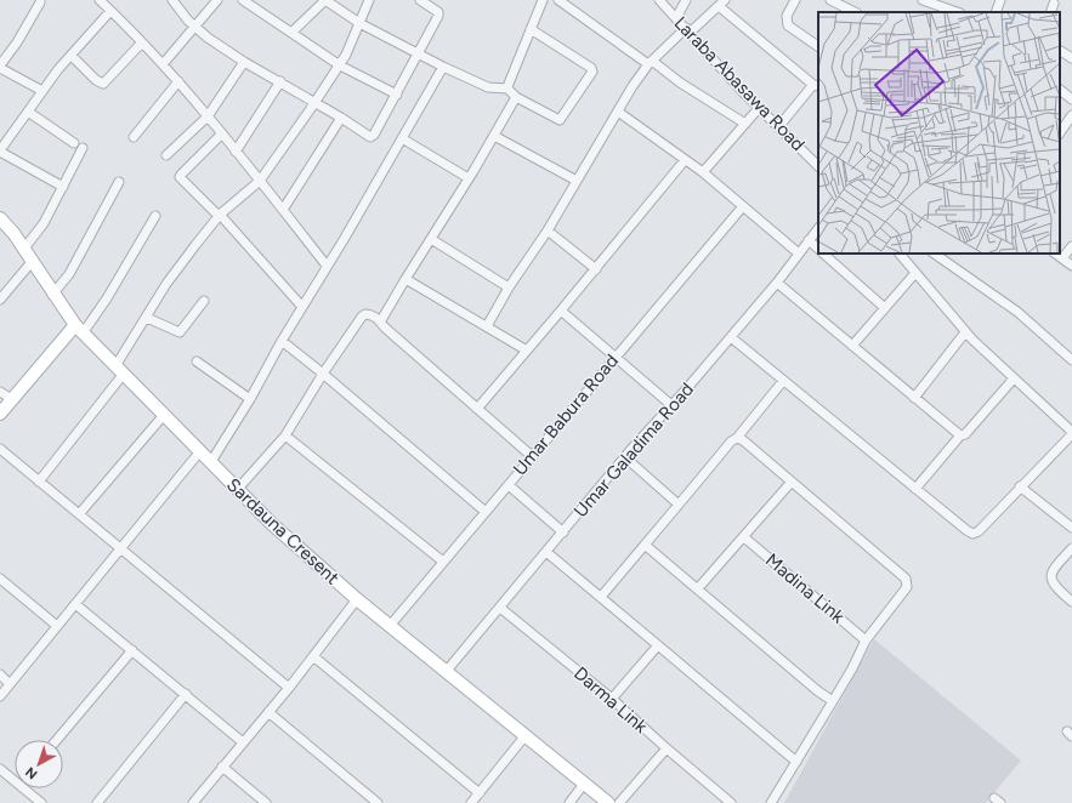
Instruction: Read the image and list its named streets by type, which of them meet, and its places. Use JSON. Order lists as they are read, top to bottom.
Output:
{
  "streets": {
    "street": [
      "Laraba Abasawa Road",
      "Umar Babura Road",
      "Umar Galadima Road",
      "Sardauna Cresent",
      "Madina Link",
      "Darma Link"
    ]
  },
  "crossings": [
    ["Umar Babura Road", "Sardauna Cresent"],
    ["Umar Galadima Road", "Sardauna Cresent"],
    ["Umar Galadima Road", "Darma Link"]
  ],
  "north": "bottom left"
}
